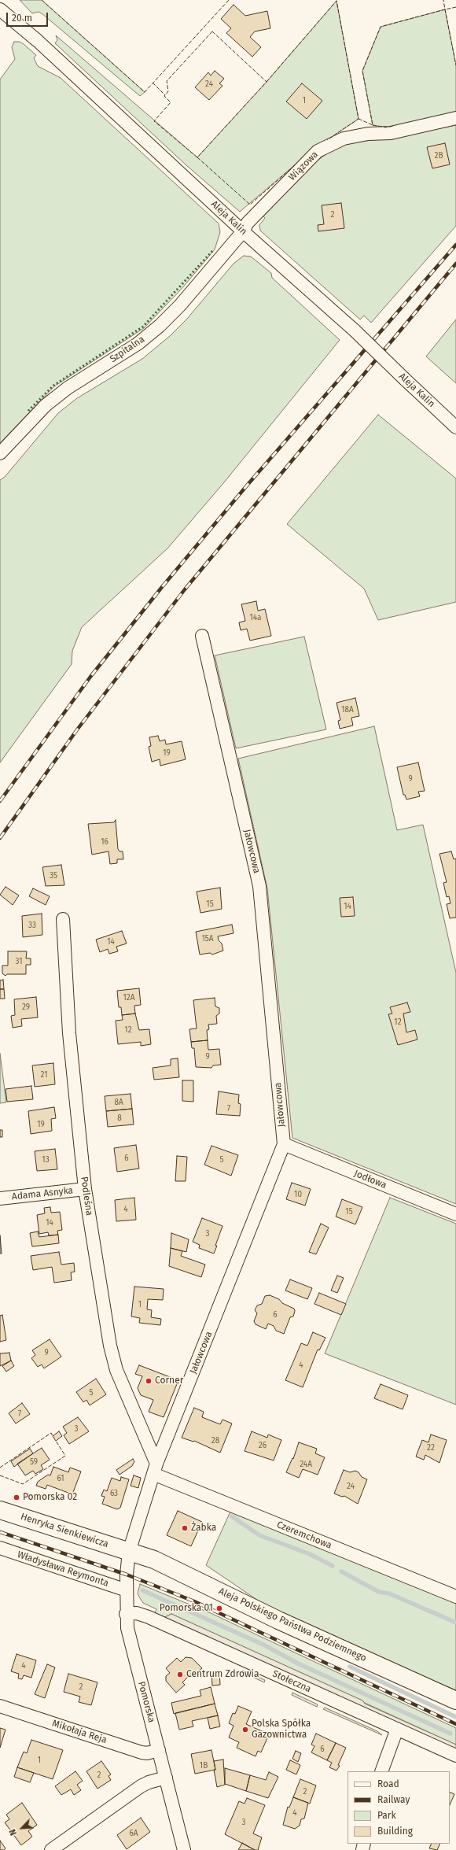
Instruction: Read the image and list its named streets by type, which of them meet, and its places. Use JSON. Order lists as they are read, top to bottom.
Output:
{
  "streets": {
    "street": [
      "Wiązowa",
      "Aleja Kalin",
      "Szpitalna",
      "Jałowcowa",
      "Jodłowa",
      "Adama Asnyka",
      "Podleśna",
      "Henryka Sienkiewicza",
      "Czeremchowa",
      "Władysława Reymonta",
      "Aleja Polskiego Państwa Podziemnego",
      "Stołeczna",
      "Pomorska",
      "Mikołaja Reja"
    ]
  },
  "crossings": [
    ["Wiązowa", "Aleja Kalin"],
    ["Wiązowa", "Szpitalna"],
    ["Aleja Kalin", "Szpitalna"],
    ["Jałowcowa", "Jodłowa"],
    ["Jałowcowa", "Podleśna"],
    ["Jałowcowa", "Henryka Sienkiewicza"],
    ["Jałowcowa", "Czeremchowa"],
    ["Jałowcowa", "Aleja Polskiego Państwa Podziemnego"],
    ["Jałowcowa", "Pomorska"],
    ["Adama Asnyka", "Podleśna"],
    ["Podleśna", "Czeremchowa"],
    ["Henryka Sienkiewicza", "Aleja Polskiego Państwa Podziemnego"],
    ["Henryka Sienkiewicza", "Pomorska"],
    ["Władysława Reymonta", "Pomorska"],
    ["Aleja Polskiego Państwa Podziemnego", "Pomorska"],
    ["Stołeczna", "Pomorska"],
    ["Pomorska", "Mikołaja Reja"]
  ],
  "places": [
    "Corner",
    "Pomorska 02",
    "Żabka",
    "Pomorska 01",
    "Centrum Zdrowia",
    "Polska Spółka Gazownictwa"
  ],
  "house_numbers": [
    "24",
    "1",
    "2B",
    "2",
    "14a",
    "18A",
    "19",
    "9",
    "16",
    "35",
    "15",
    "14",
    "33",
    "15A",
    "14",
    "31",
    "12A",
    "29",
    "12",
    "12",
    "9",
    "21",
    "8A",
    "7",
    "8",
    "19",
    "6",
    "13",
    "5",
    "10",
    "4",
    "15",
    "14",
    "3",
    "1",
    "6",
    "9",
    "4",
    "5",
    "7",
    "3",
    "28",
    "26",
    "22",
    "59",
    "24A",
    "61",
    "24",
    "63",
    "4",
    "2",
    "6",
    "1",
    "1B",
    "2",
    "2",
    "4",
    "3",
    "6A"
  ],
  "legend": [
    "Road",
    "Railway",
    "Park",
    "Building"
  ],
  "scale_bar": "20 m",
  "north": "bottom left"
}
